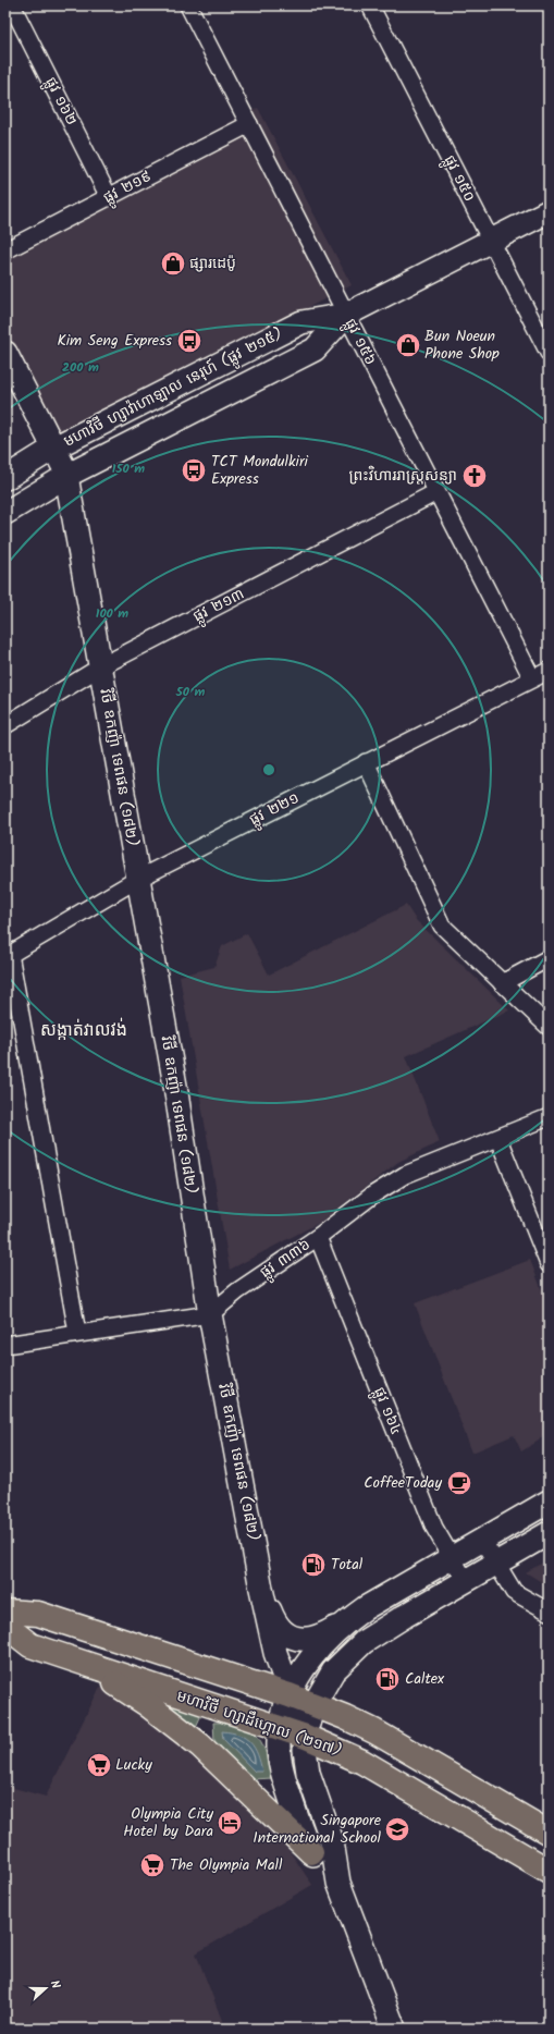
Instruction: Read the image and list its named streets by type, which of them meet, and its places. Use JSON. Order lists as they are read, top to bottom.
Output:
{
  "streets": {
    "main road": ["មហាវិថី ហ្សាដឹហ្គោល (២១៧)"],
    "street": [
      "ផ្លូវ ១៦២",
      "ផ្លូវ ១៥០",
      "ផ្លូវ ២១៩",
      "ផ្លូវ ១៥៦",
      "មហាវិថី ហ្សាវ៉ាហាឡាល នេរុហ៍ (ផ្លូវ ២១៥)",
      "ផ្លូវ ២១៣",
      "វិថី ឧកញ៉ា ទេពផន (១៨២)",
      "ផ្លូវ ២២១",
      "ផ្លូវ ៣៣៦",
      "ផ្លូវ ១៦៤"
    ]
  },
  "crossings": [
    ["ផ្លូវ ១៦២", "ផ្លូវ ២១៩"],
    ["ផ្លូវ ១៥០", "មហាវិថី ហ្សាវ៉ាហាឡាល នេរុហ៍ (ផ្លូវ ២១៥)"],
    ["ផ្លូវ ២១៩", "ផ្លូវ ១៥៦"],
    ["ផ្លូវ ១៥៦", "មហាវិថី ហ្សាវ៉ាហាឡាល នេរុហ៍ (ផ្លូវ ២១៥)"],
    ["ផ្លូវ ១៥៦", "ផ្លូវ ២១៣"],
    ["ផ្លូវ ១៥៦", "ផ្លូវ ២២១"],
    ["មហាវិថី ហ្សាវ៉ាហាឡាល នេរុហ៍ (ផ្លូវ ២១៥)", "វិថី ឧកញ៉ា ទេពផន (១៨២)"],
    ["ផ្លូវ ២១៣", "វិថី ឧកញ៉ា ទេពផន (១៨២)"],
    ["វិថី ឧកញ៉ា ទេពផន (១៨២)", "ផ្លូវ ២២១"],
    ["វិថី ឧកញ៉ា ទេពផន (១៨២)", "ផ្លូវ ៣៣៦"],
    ["វិថី ឧកញ៉ា ទេពផន (១៨២)", "មហាវិថី ហ្សាដឹហ្គោល (២១៧)"],
    ["ផ្លូវ ៣៣៦", "ផ្លូវ ១៦៤"]
  ],
  "districts": ["សង្កាត់វាលវង់"],
  "places": {
    "shop": ["ផ្សារដេប៉ូ", "Bun Noeun Phone Shop"],
    "bus stop": ["Kim Seng Express", "TCT Mondulkiri Express"],
    "church": ["ព្រះវិហាររាស្ត្រសន្យា"],
    "cafe": ["CoffeeToday"],
    "fuel station": ["Total", "Caltex"],
    "supermarket": ["Lucky", "The Olympia Mall"],
    "hotel": ["Olympia City Hotel by Dara"],
    "school or university": ["Singapore International School"]
  },
  "north": "right",
  "rings": [
    "200 m",
    "150 m",
    "100 m",
    "50 m"
  ]
}
